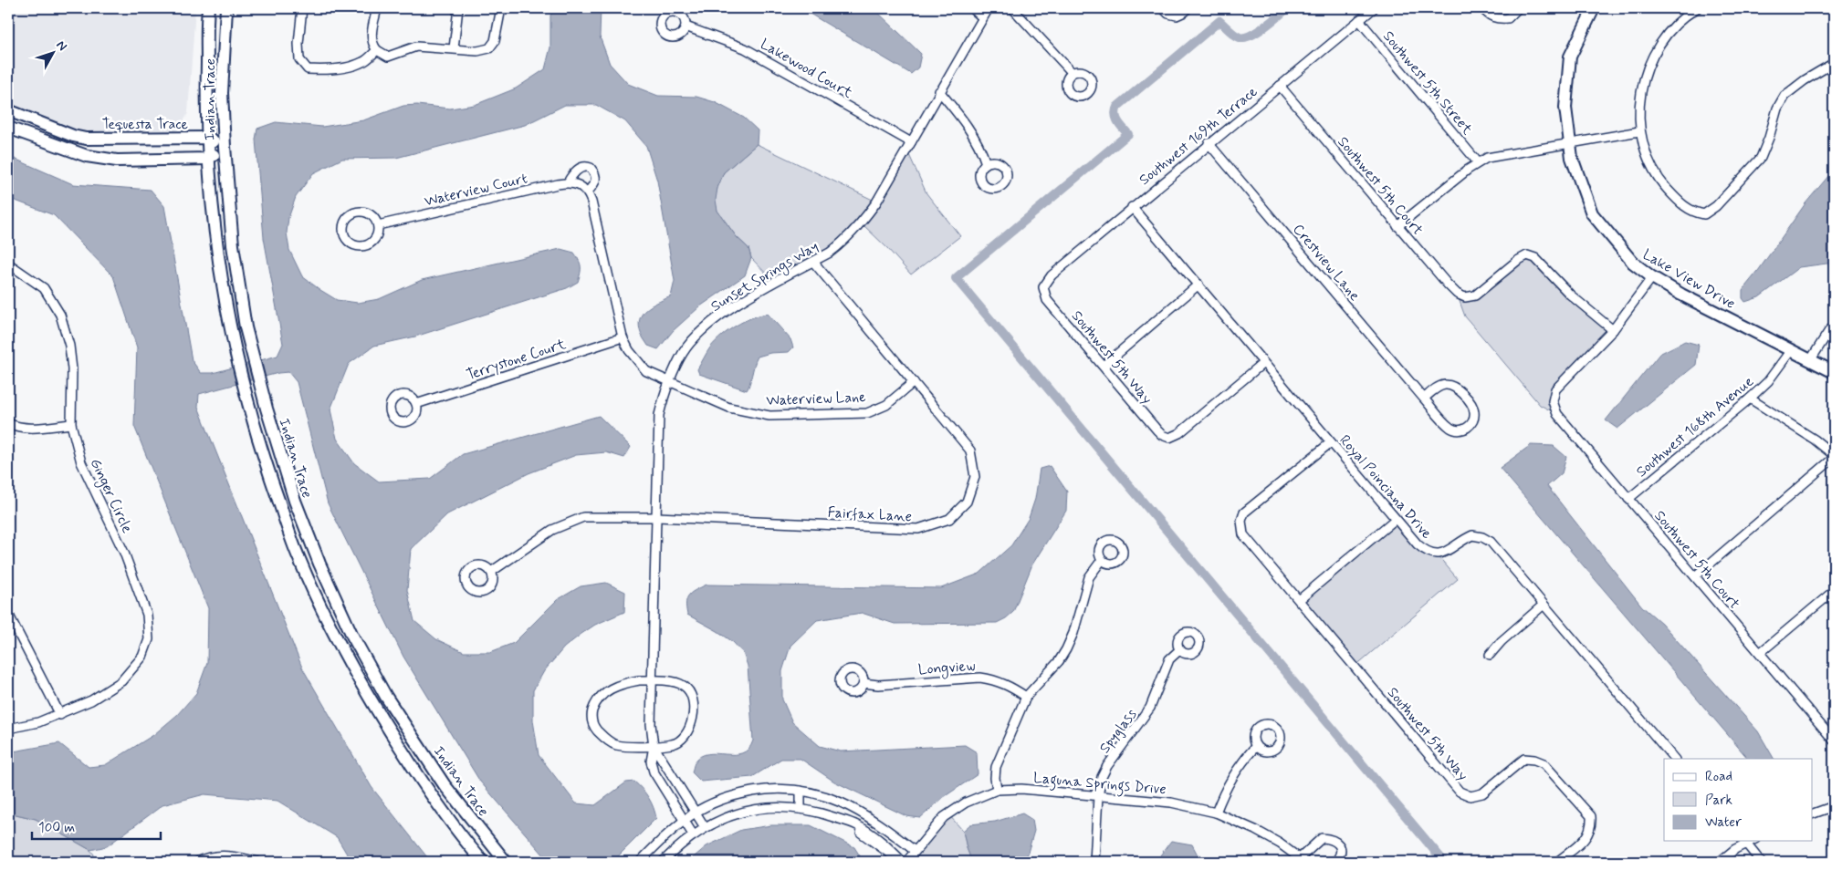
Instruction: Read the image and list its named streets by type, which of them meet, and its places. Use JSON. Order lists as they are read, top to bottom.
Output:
{
  "streets": {
    "main road": ["Indian Trace", "Tequesta Trace", "Lake View Drive"],
    "street": [
      "Lakewood Court",
      "Southwest 5th Street",
      "Southwest 169th Terrace",
      "Southwest 5th Court",
      "Waterview Court",
      "Crestview Lane",
      "Sunset Springs Way",
      "Southwest 5th Way",
      "Terrystone Court",
      "Waterview Lane",
      "Southwest 168th Avenue",
      "Royal Poinciana Drive",
      "Ginger Circle",
      "Fairfax Lane",
      "Longview",
      "Spyglass",
      "Laguna Springs Drive"
    ]
  },
  "crossings": [
    ["Lakewood Court", "Sunset Springs Way"],
    ["Southwest 5th Street", "Southwest 169th Terrace"],
    ["Indian Trace", "Tequesta Trace"],
    ["Southwest 169th Terrace", "Southwest 5th Court"],
    ["Southwest 169th Terrace", "Crestview Lane"],
    ["Southwest 169th Terrace", "Southwest 5th Way"],
    ["Southwest 169th Terrace", "Royal Poinciana Drive"],
    ["Southwest 5th Court", "Southwest 168th Avenue"],
    ["Waterview Court", "Waterview Lane"],
    ["Sunset Springs Way", "Waterview Lane"],
    ["Sunset Springs Way", "Fairfax Lane"],
    ["Lake View Drive", "Southwest 168th Avenue"],
    ["Southwest 5th Way", "Royal Poinciana Drive"],
    ["Terrystone Court", "Waterview Lane"],
    ["Waterview Lane", "Fairfax Lane"],
    ["Spyglass", "Laguna Springs Drive"]
  ],
  "legend": ["Road", "Park", "Water"],
  "scale_bar": "100 m",
  "north": "top right"
}
